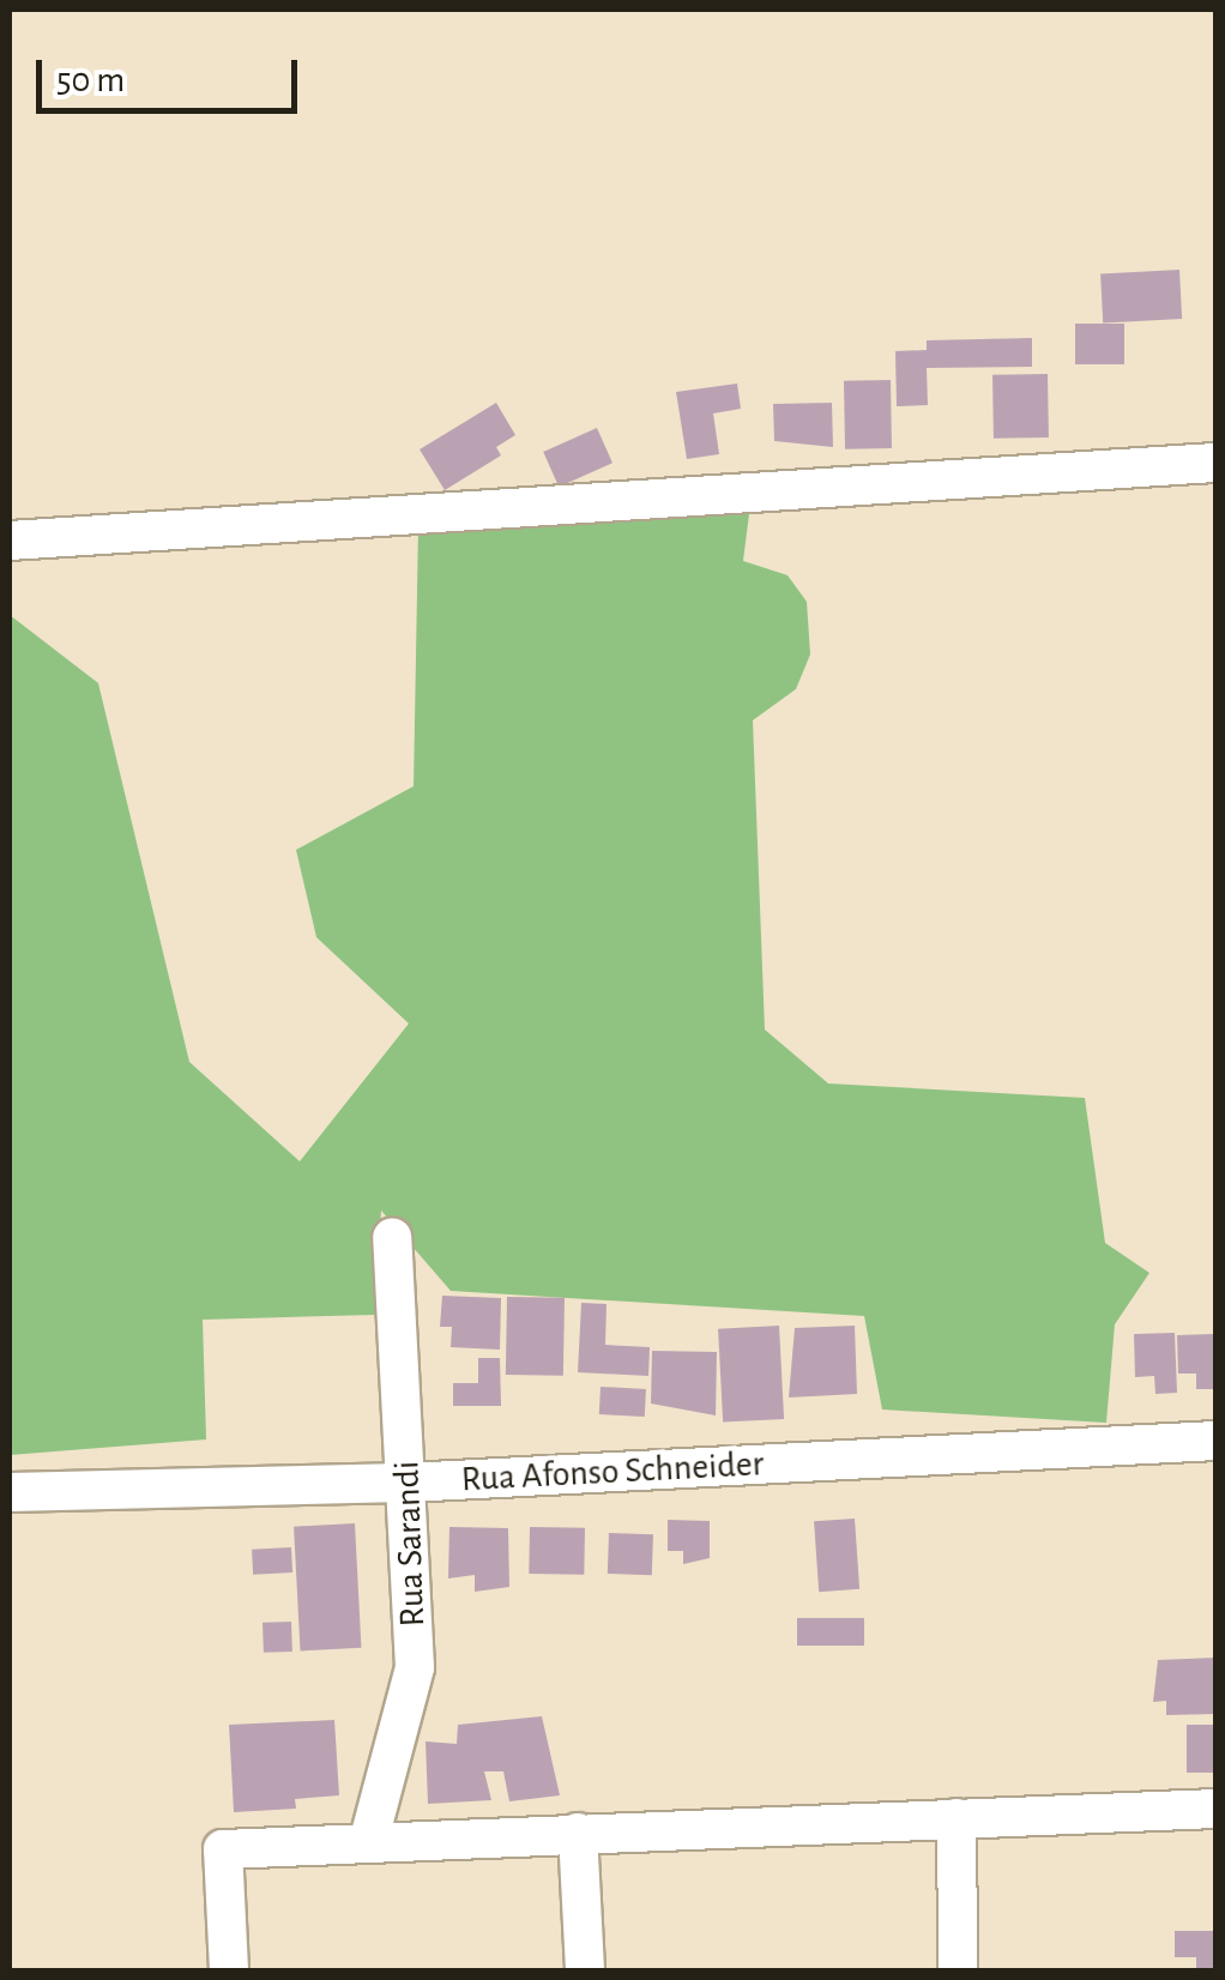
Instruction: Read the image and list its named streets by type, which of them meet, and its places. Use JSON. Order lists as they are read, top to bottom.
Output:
{
  "streets": {
    "street": ["Rua Afonso Schneider", "Rua Sarandi"]
  },
  "crossings": [
    ["Rua Afonso Schneider", "Rua Sarandi"]
  ],
  "scale_bar": "50 m"
}
